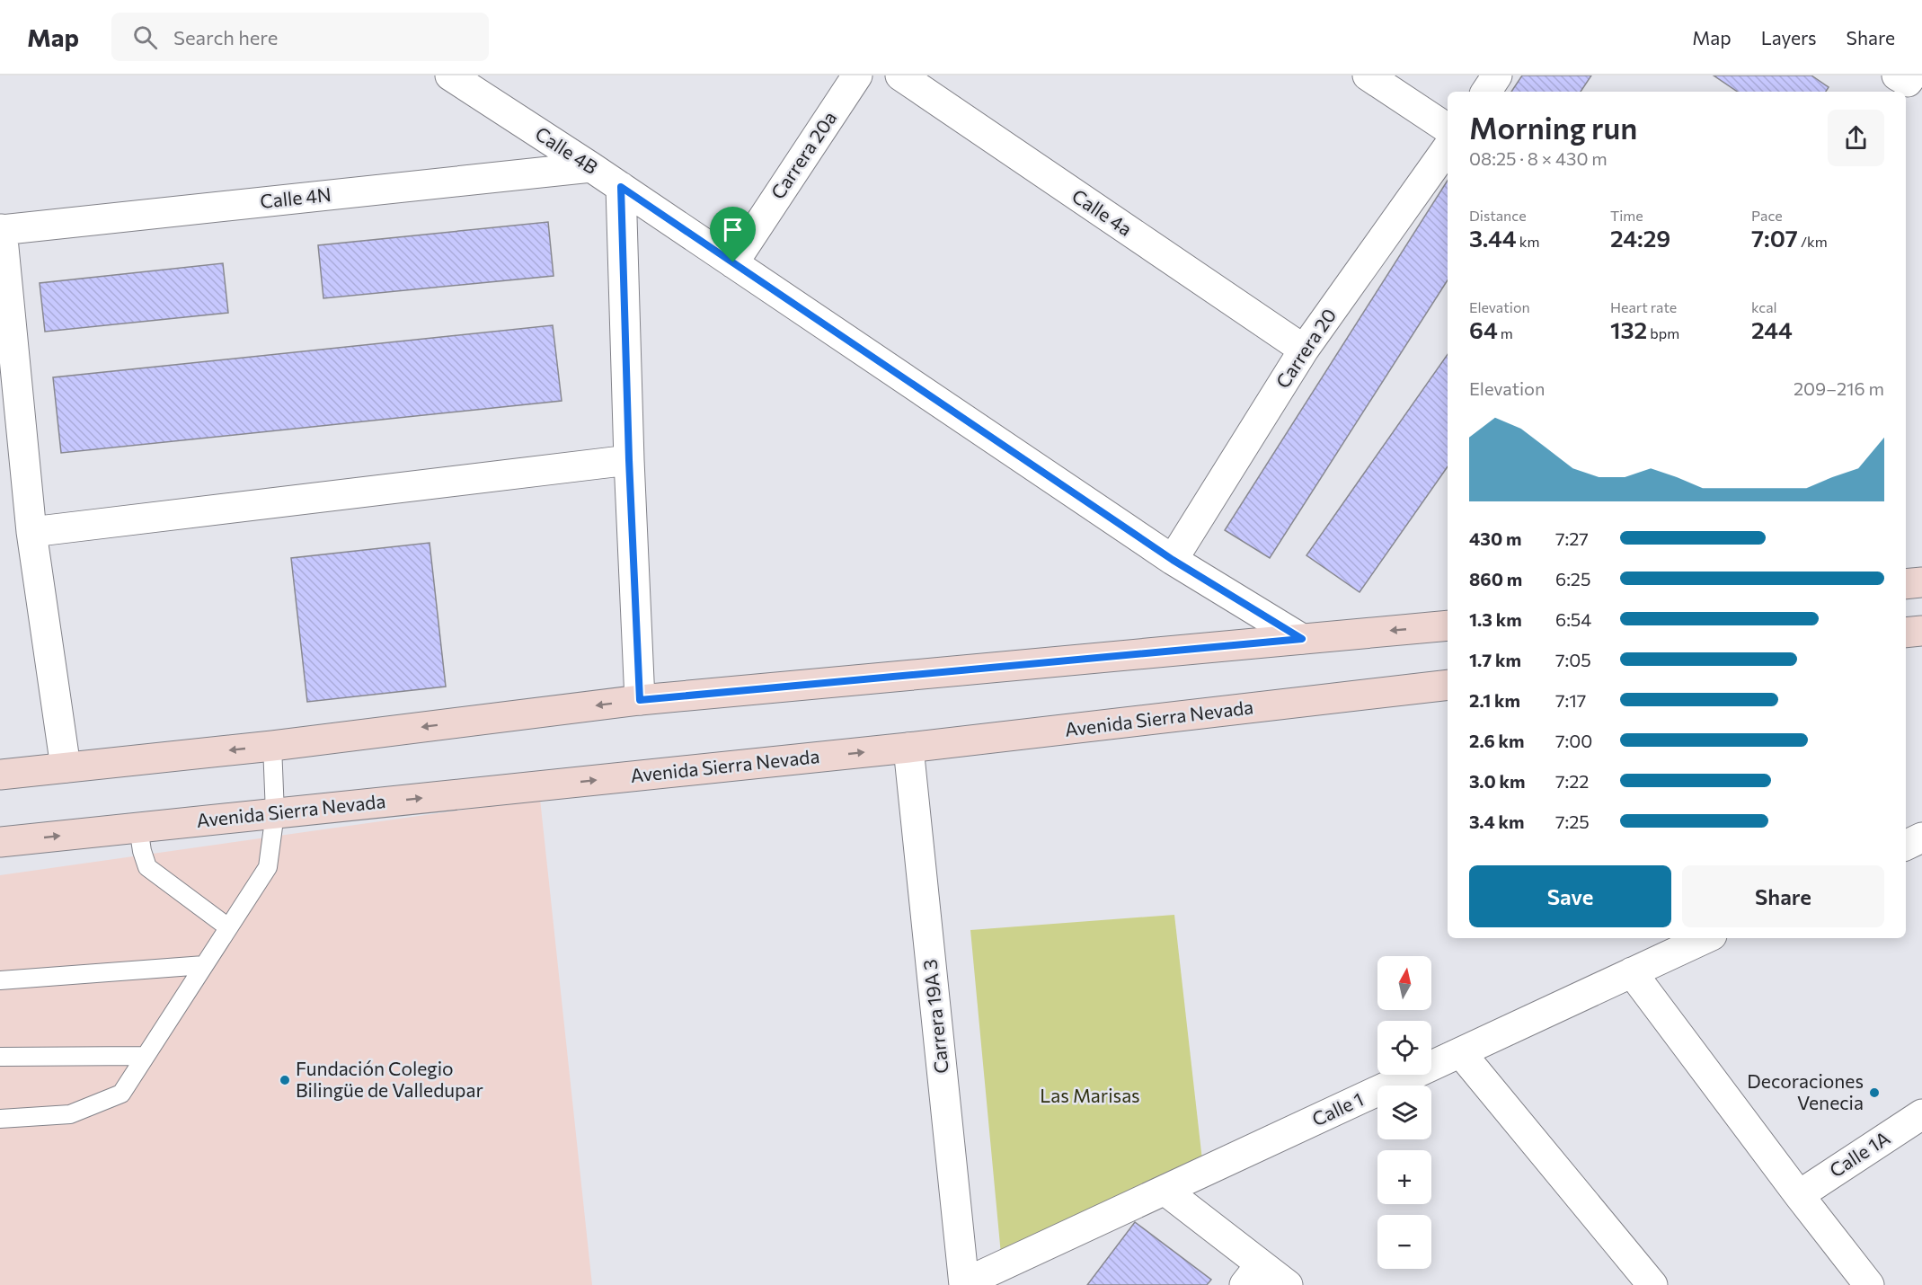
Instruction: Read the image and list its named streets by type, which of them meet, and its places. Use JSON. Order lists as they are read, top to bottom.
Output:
{
  "streets": {
    "main road": ["Avenida Sierra Nevada"],
    "street": [
      "Calle 4B",
      "Carrera 20a",
      "Calle 4N",
      "Calle 4a",
      "Carrera 20",
      "Carrera 19A 3",
      "Calle 1",
      "Calle 1A"
    ]
  },
  "crossings": [
    ["Calle 4B", "Carrera 20a"],
    ["Calle 4B", "Calle 4N"],
    ["Calle 4B", "Carrera 20"],
    ["Calle 4a", "Carrera 20"],
    ["Avenida Sierra Nevada", "Carrera 19A 3"],
    ["Carrera 19A 3", "Calle 1"]
  ],
  "parks": ["Las Marisas"],
  "places": ["Fundación Colegio Bilingüe de Valledupar", "Decoraciones Venecia"],
  "north": "top",
  "page": {
    "header": "Map",
    "search": "Search here",
    "nav": ["Map", "Layers", "Share"],
    "heading": ["Morning run", "08:25 · 8 × 430 m"],
    "stats": [
      ["Distance", "3.44 km"],
      ["Time", "24:29"],
      ["Pace", "7:07 /km"],
      ["Elevation", "64 m"],
      ["Heart rate", "132 bpm"],
      ["kcal", "244"]
    ],
    "chart": ["Elevation", "209–216 m"],
    "list": [
      {
        "name": "430 m",
        "note": "7:27"
      },
      {
        "name": "860 m",
        "note": "6:25"
      },
      {
        "name": "1.3 km",
        "note": "6:54"
      },
      {
        "name": "1.7 km",
        "note": "7:05"
      },
      {
        "name": "2.1 km",
        "note": "7:17"
      },
      {
        "name": "2.6 km",
        "note": "7:00"
      },
      {
        "name": "3.0 km",
        "note": "7:22"
      },
      {
        "name": "3.4 km",
        "note": "7:25"
      }
    ],
    "buttons": ["Save", "Share"],
    "map_buttons": ["+", "−"]
  }
}
